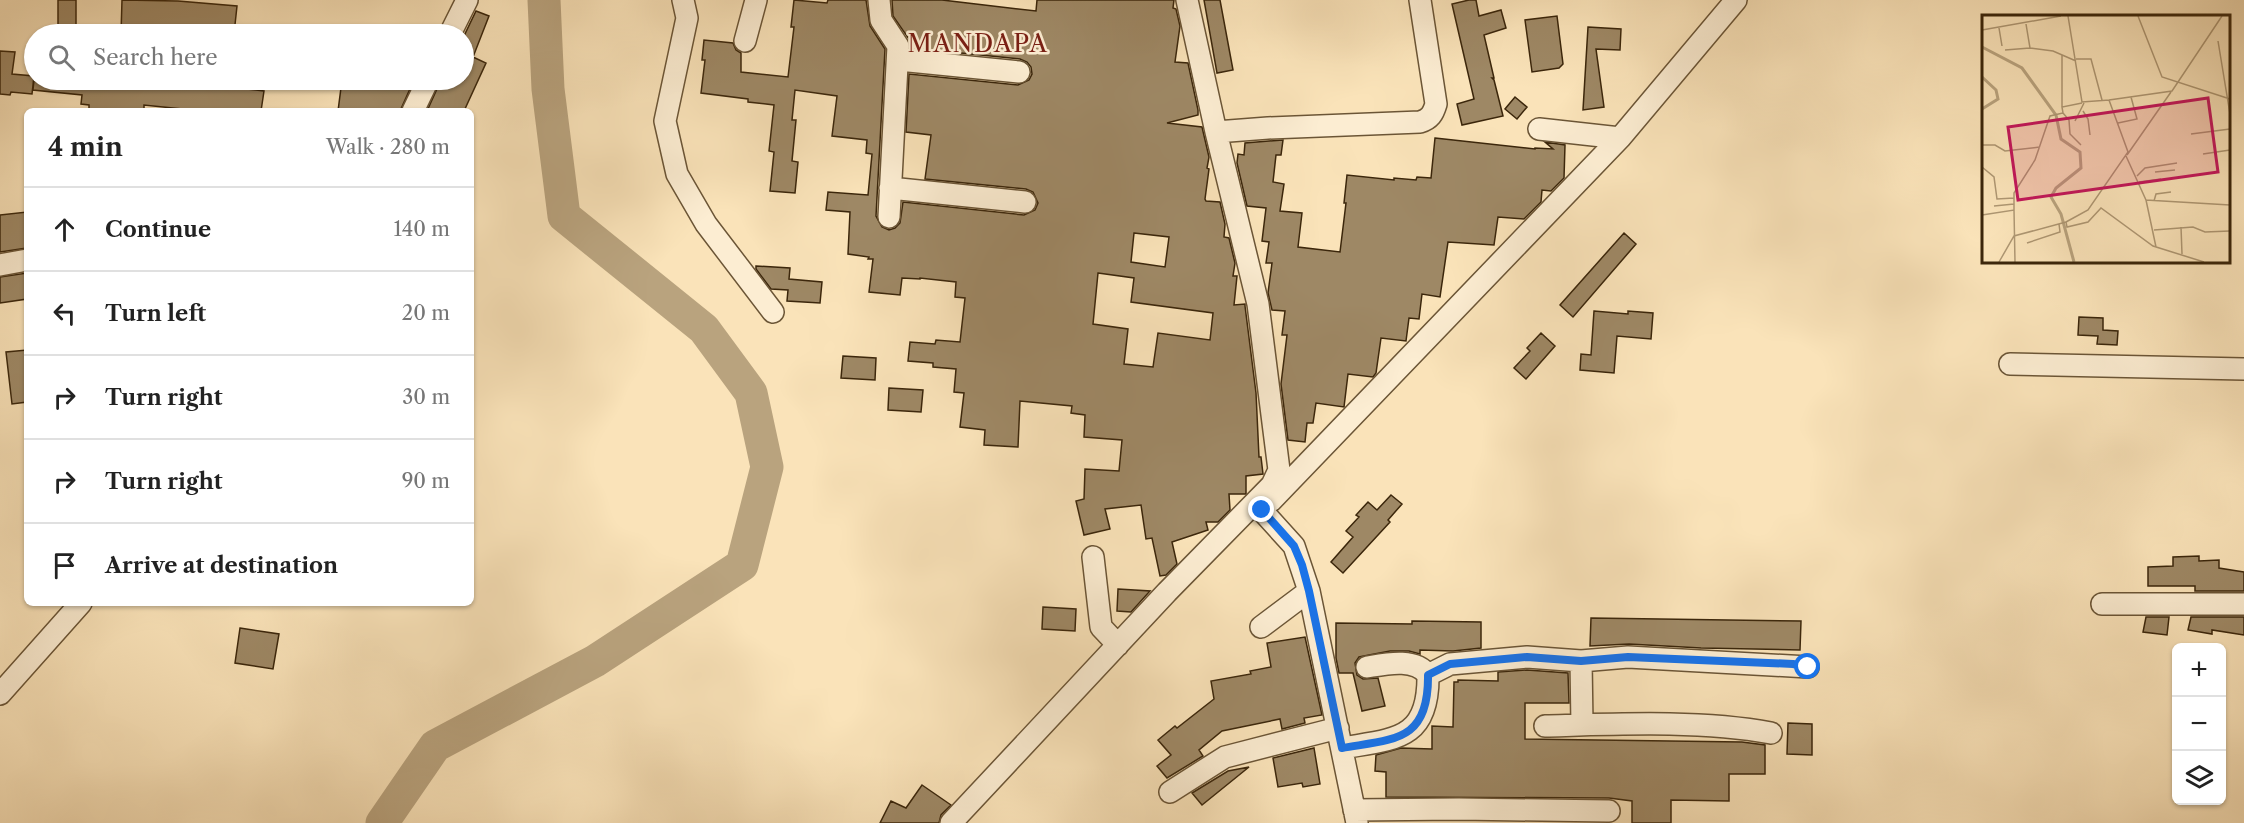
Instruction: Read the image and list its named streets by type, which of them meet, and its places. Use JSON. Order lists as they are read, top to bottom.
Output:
{
  "districts": ["MANDAPA"],
  "page": {
    "search": "Search here",
    "heading": ["4 min", "Walk · 280 m"],
    "list": [
      ["Continue", "140 m"],
      ["Turn left", "20 m"],
      ["Turn right", "30 m"],
      ["Turn right", "90 m"],
      "Arrive at destination"
    ],
    "map_buttons": ["+", "−"]
  }
}
